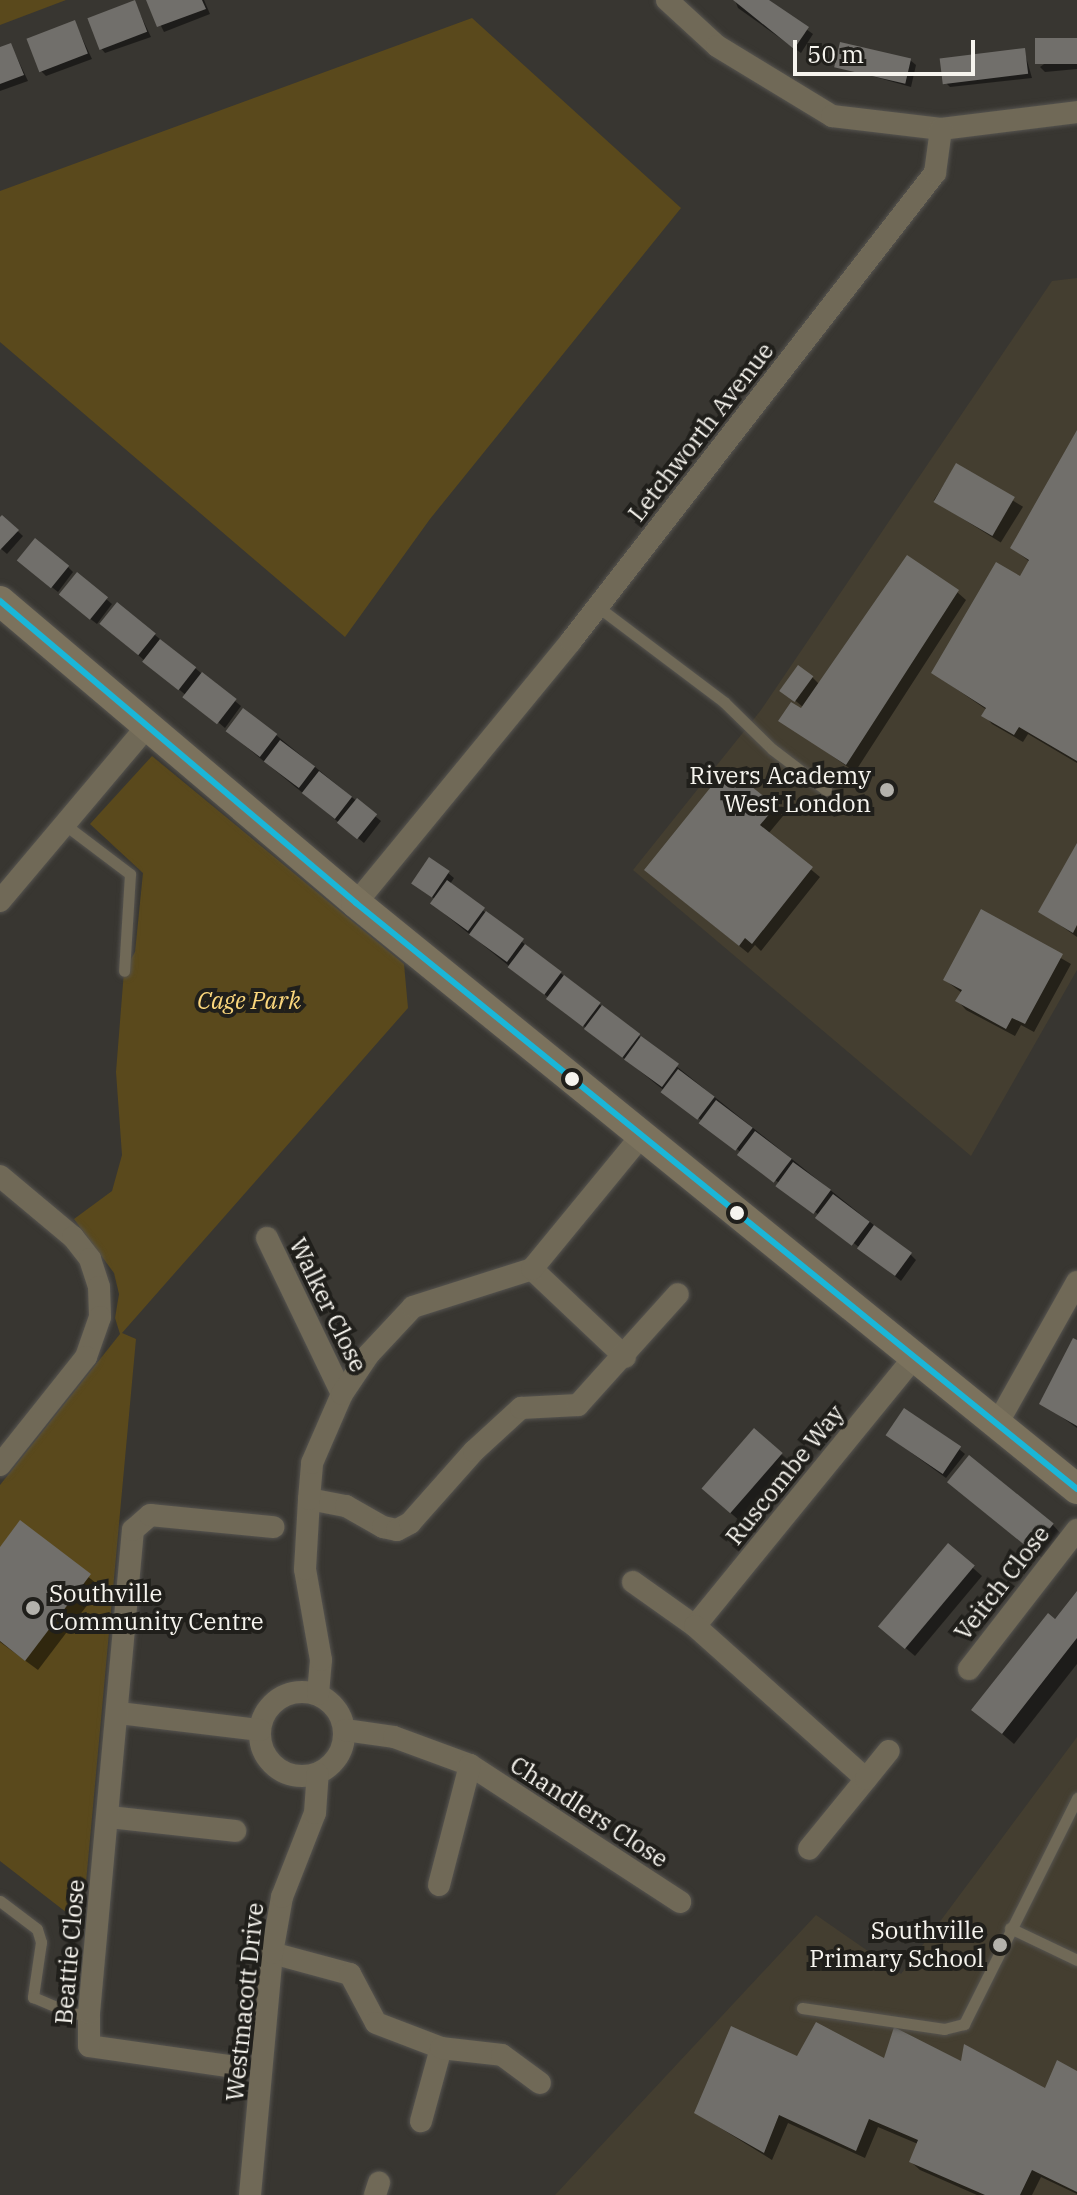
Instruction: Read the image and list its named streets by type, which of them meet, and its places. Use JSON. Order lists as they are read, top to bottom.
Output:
{
  "streets": {
    "street": [
      "Letchworth Avenue",
      "Walker Close",
      "Ruscombe Way",
      "Veitch Close",
      "Chandlers Close",
      "Beattie Close",
      "Westmacott Drive"
    ]
  },
  "crossings": [
    ["Chandlers Close", "Westmacott Drive"]
  ],
  "parks": ["Cage Park"],
  "places": ["Rivers Academy West London", "Southville Community Centre", "Southville Primary School"],
  "scale_bar": "50 m"
}
